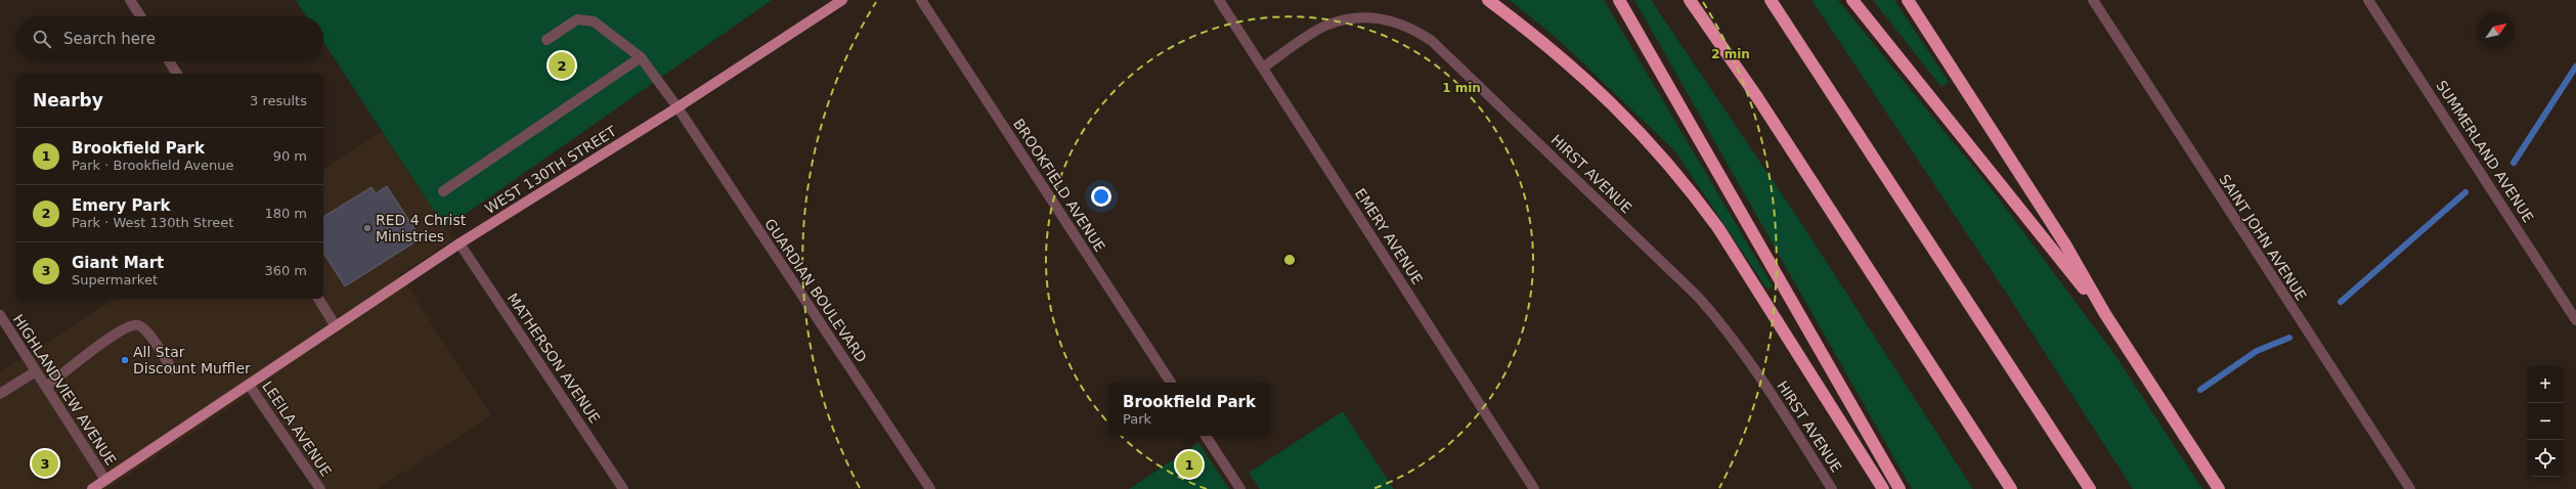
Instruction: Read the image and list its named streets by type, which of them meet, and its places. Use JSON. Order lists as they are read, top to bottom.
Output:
{
  "streets": {
    "main road": ["WEST 130TH STREET"],
    "street": [
      "SUMMERLAND AVENUE",
      "HIRST AVENUE",
      "BROOKFIELD AVENUE",
      "EMERY AVENUE",
      "SAINT JOHN AVENUE",
      "GUARDIAN BOULEVARD",
      "MATHERSON AVENUE",
      "HIGHLANDVIEW AVENUE",
      "LEEILA AVENUE"
    ]
  },
  "crossings": [
    ["WEST 130TH STREET", "GUARDIAN BOULEVARD"],
    ["WEST 130TH STREET", "MATHERSON AVENUE"],
    ["WEST 130TH STREET", "HIGHLANDVIEW AVENUE"],
    ["WEST 130TH STREET", "LEEILA AVENUE"],
    ["HIRST AVENUE", "EMERY AVENUE"]
  ],
  "places": ["RED 4 Christ Ministries", "All Star Discount Muffler"],
  "north": "top right",
  "page": {
    "search": "Search here",
    "pins": ["2", "3", "1"],
    "heading": ["Nearby", "3 results"],
    "list": [
      {
        "mark": "1",
        "name": "Brookfield Park",
        "note": "Park · Brookfield Avenue",
        "value": "90 m"
      },
      {
        "mark": "2",
        "name": "Emery Park",
        "note": "Park · West 130th Street",
        "value": "180 m"
      },
      {
        "mark": "3",
        "name": "Giant Mart",
        "note": "Supermarket",
        "value": "360 m"
      }
    ],
    "map_buttons": ["+", "−"],
    "popup": ["Brookfield Park", "Park"]
  },
  "rings": ["2 min", "1 min"]
}
